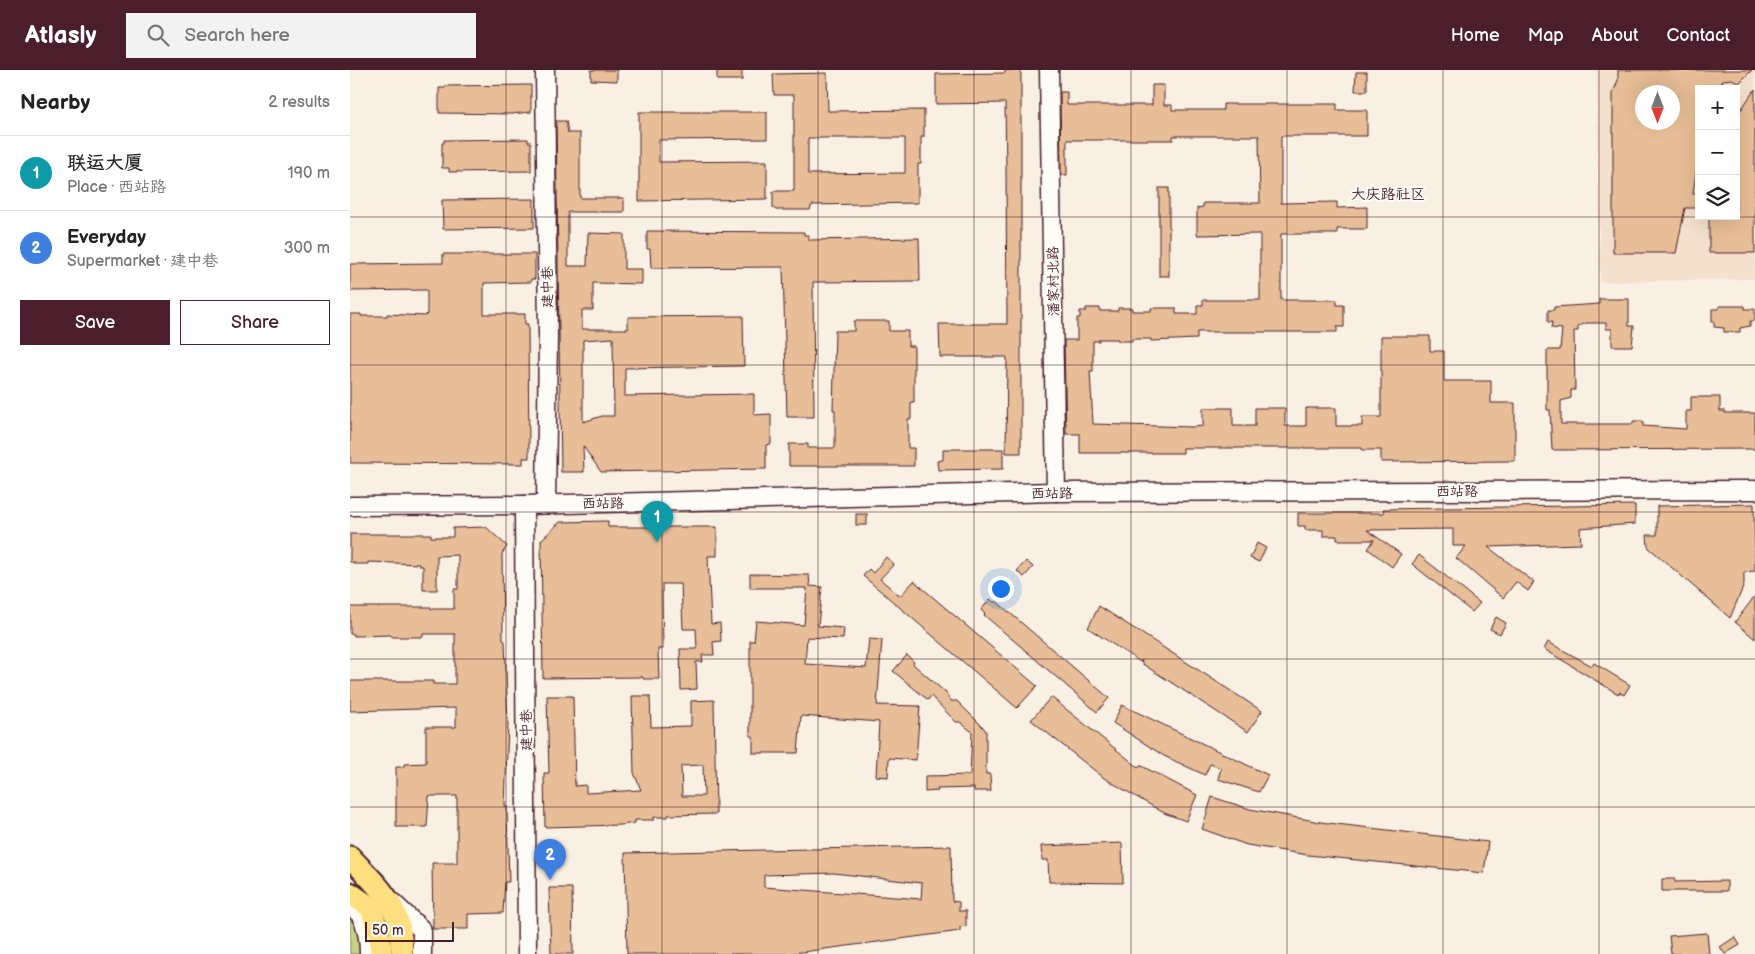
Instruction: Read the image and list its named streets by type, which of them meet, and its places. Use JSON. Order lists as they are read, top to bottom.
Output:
{
  "streets": {
    "street": ["潘家村北路", "建中巷", "西站路"]
  },
  "crossings": [
    ["潘家村北路", "西站路"],
    ["建中巷", "西站路"]
  ],
  "districts": ["大庆路社区"],
  "scale_bar": "50 m",
  "north": "bottom",
  "page": {
    "header": "Atlasly",
    "search": "Search here",
    "nav": [
      "Home",
      "Map",
      "About",
      "Contact"
    ],
    "heading": ["Nearby", "2 results"],
    "map_buttons": ["+", "−"],
    "list": [
      {
        "mark": "1",
        "name": "联运大厦",
        "note": "Place · 西站路",
        "value": "190 m"
      },
      {
        "mark": "2",
        "name": "Everyday",
        "note": "Supermarket · 建中巷",
        "value": "300 m"
      }
    ],
    "buttons": ["Save", "Share"],
    "pins": ["1", "2"],
    "scale": "50 m"
  }
}
